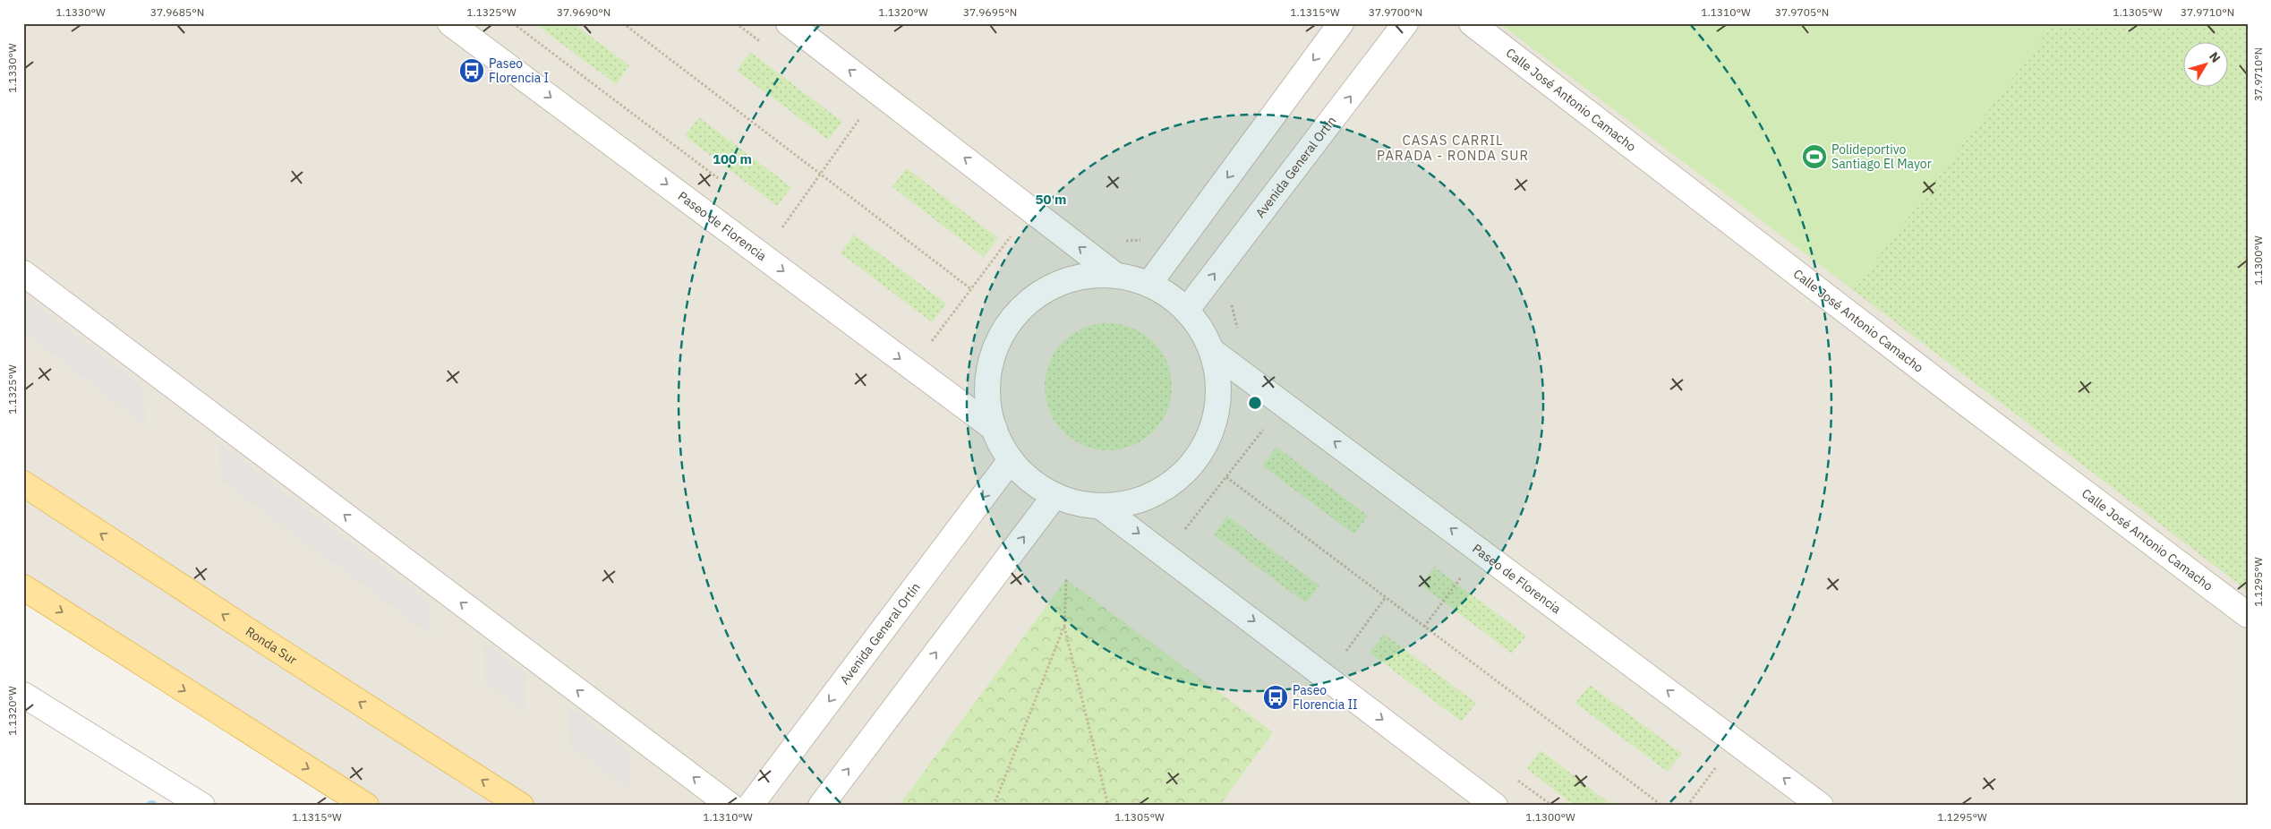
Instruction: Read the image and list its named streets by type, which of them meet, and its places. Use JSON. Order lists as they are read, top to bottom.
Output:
{
  "streets": {
    "main road": ["Ronda Sur"],
    "street": ["Calle José Antonio Camacho", "Avenida General Ortín", "Paseo de Florencia"]
  },
  "districts": ["CASAS CARRIL PARADA - RONDA SUR"],
  "places": {
    "bus stop": ["Paseo Florencia I", "Paseo Florencia II"],
    "sports": ["Polideportivo Santiago El Mayor"]
  },
  "north": "top right",
  "coordinates": [
    "1.1330°W",
    "37.9685°N",
    "1.1325°W",
    "37.9690°N",
    "1.1320°W",
    "37.9695°N",
    "1.1315°W",
    "37.9700°N",
    "1.1310°W",
    "37.9705°N",
    "1.1305°W",
    "37.9710°N",
    "1.1300°W",
    "1.1295°W"
  ],
  "rings": ["100 m", "50 m"]
}
